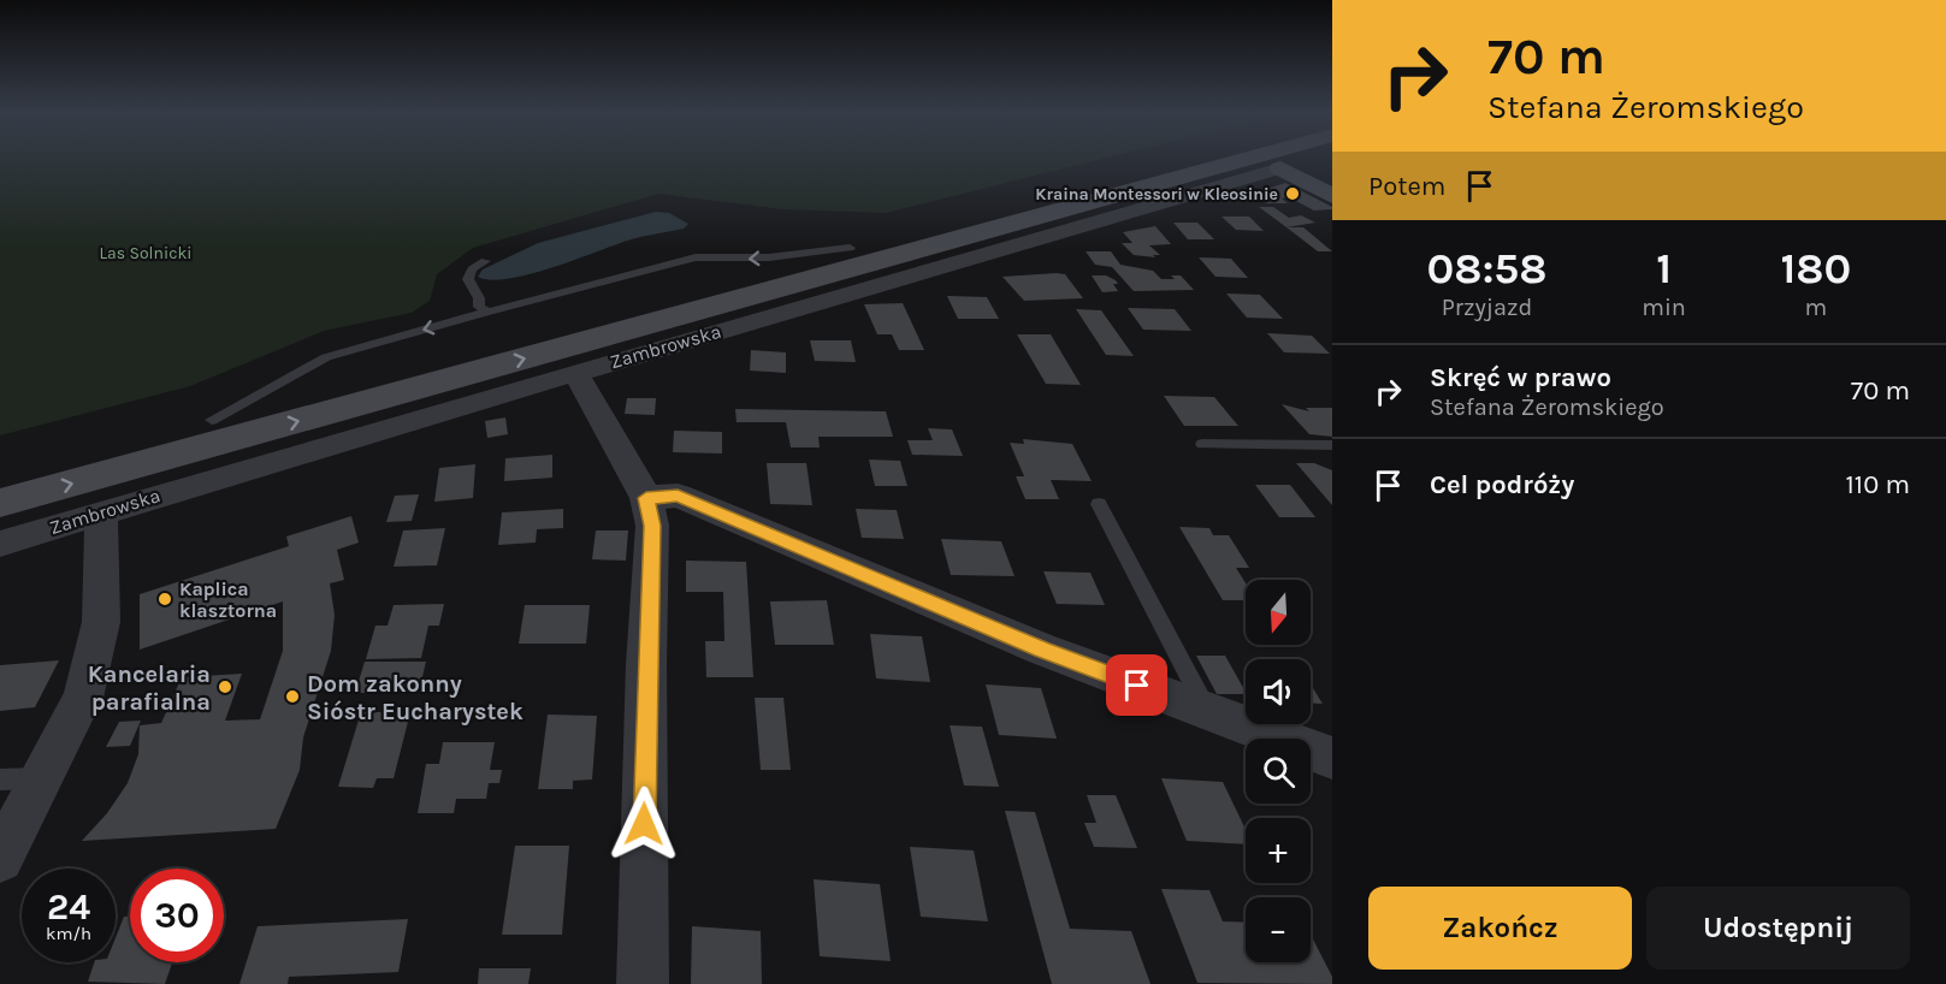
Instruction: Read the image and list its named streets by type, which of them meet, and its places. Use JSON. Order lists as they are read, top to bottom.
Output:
{
  "streets": {
    "main road": ["Zambrowska"]
  },
  "parks": ["Las Solnicki"],
  "places": [
    "Kraina Montessori w Kleosinie",
    "Kaplica klasztorna",
    "Kancelaria parafialna",
    "Dom zakonny Sióstr Eucharystek"
  ],
  "north": "bottom",
  "page": {
    "turn": ["70 m", "Stefana Żeromskiego"],
    "then": "Potem",
    "eta": [
      "08:58",
      "Przyjazd",
      "1",
      "min",
      "180",
      "m"
    ],
    "list": [
      {
        "name": "Skręć w prawo",
        "note": "Stefana Żeromskiego",
        "value": "70 m"
      },
      {
        "name": "Cel podróży",
        "value": "110 m"
      }
    ],
    "map_buttons": ["+", "−"],
    "speed": "24 km/h",
    "limit": "30",
    "buttons": ["Zakończ", "Udostępnij"]
  }
}
